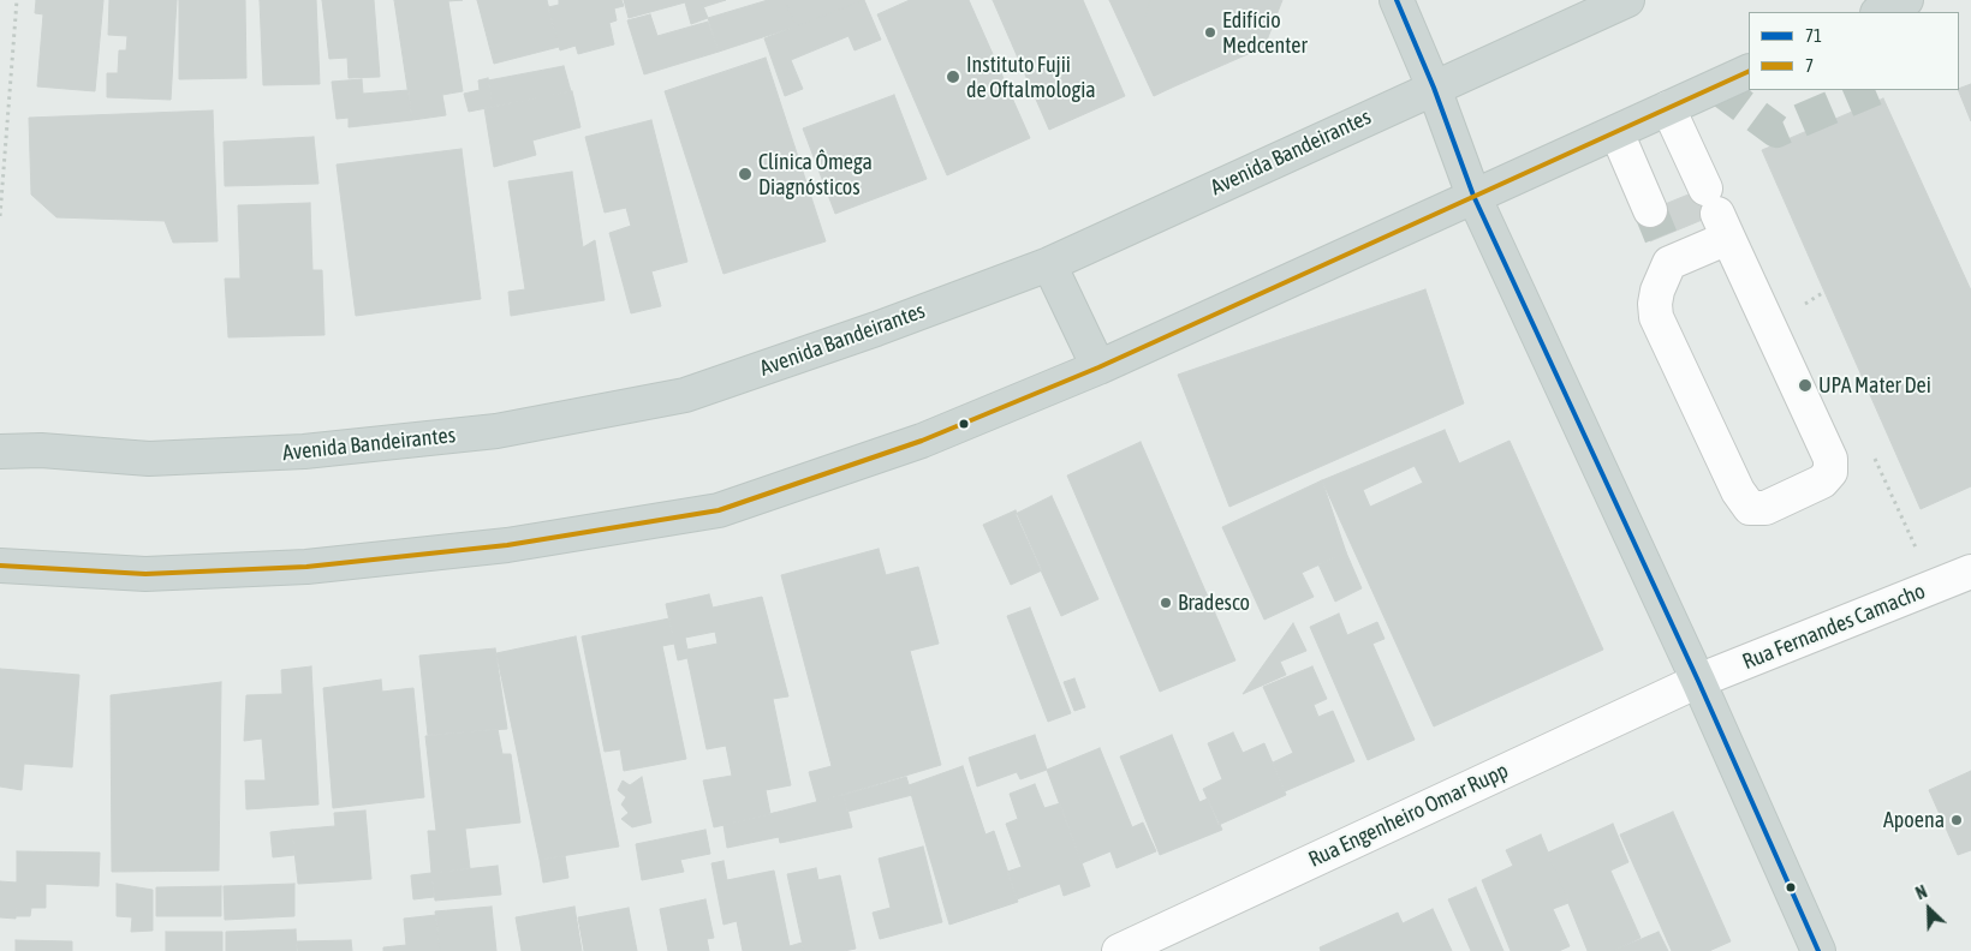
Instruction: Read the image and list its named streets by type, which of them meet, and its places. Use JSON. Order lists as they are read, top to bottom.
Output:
{
  "streets": {
    "main road": ["Avenida Bandeirantes"],
    "street": ["Rua Fernandes Camacho", "Rua Engenheiro Omar Rupp"]
  },
  "crossings": [
    ["Rua Fernandes Camacho", "Rua Engenheiro Omar Rupp"]
  ],
  "places": [
    "Edifício Medcenter",
    "Instituto Fujii de Oftalmologia",
    "Clínica Ômega Diagnósticos",
    "UPA Mater Dei",
    "Bradesco",
    "Apoena"
  ],
  "lines": ["transit line 71", "transit line 7"],
  "legend": ["71", "7"],
  "north": "top left"
}
